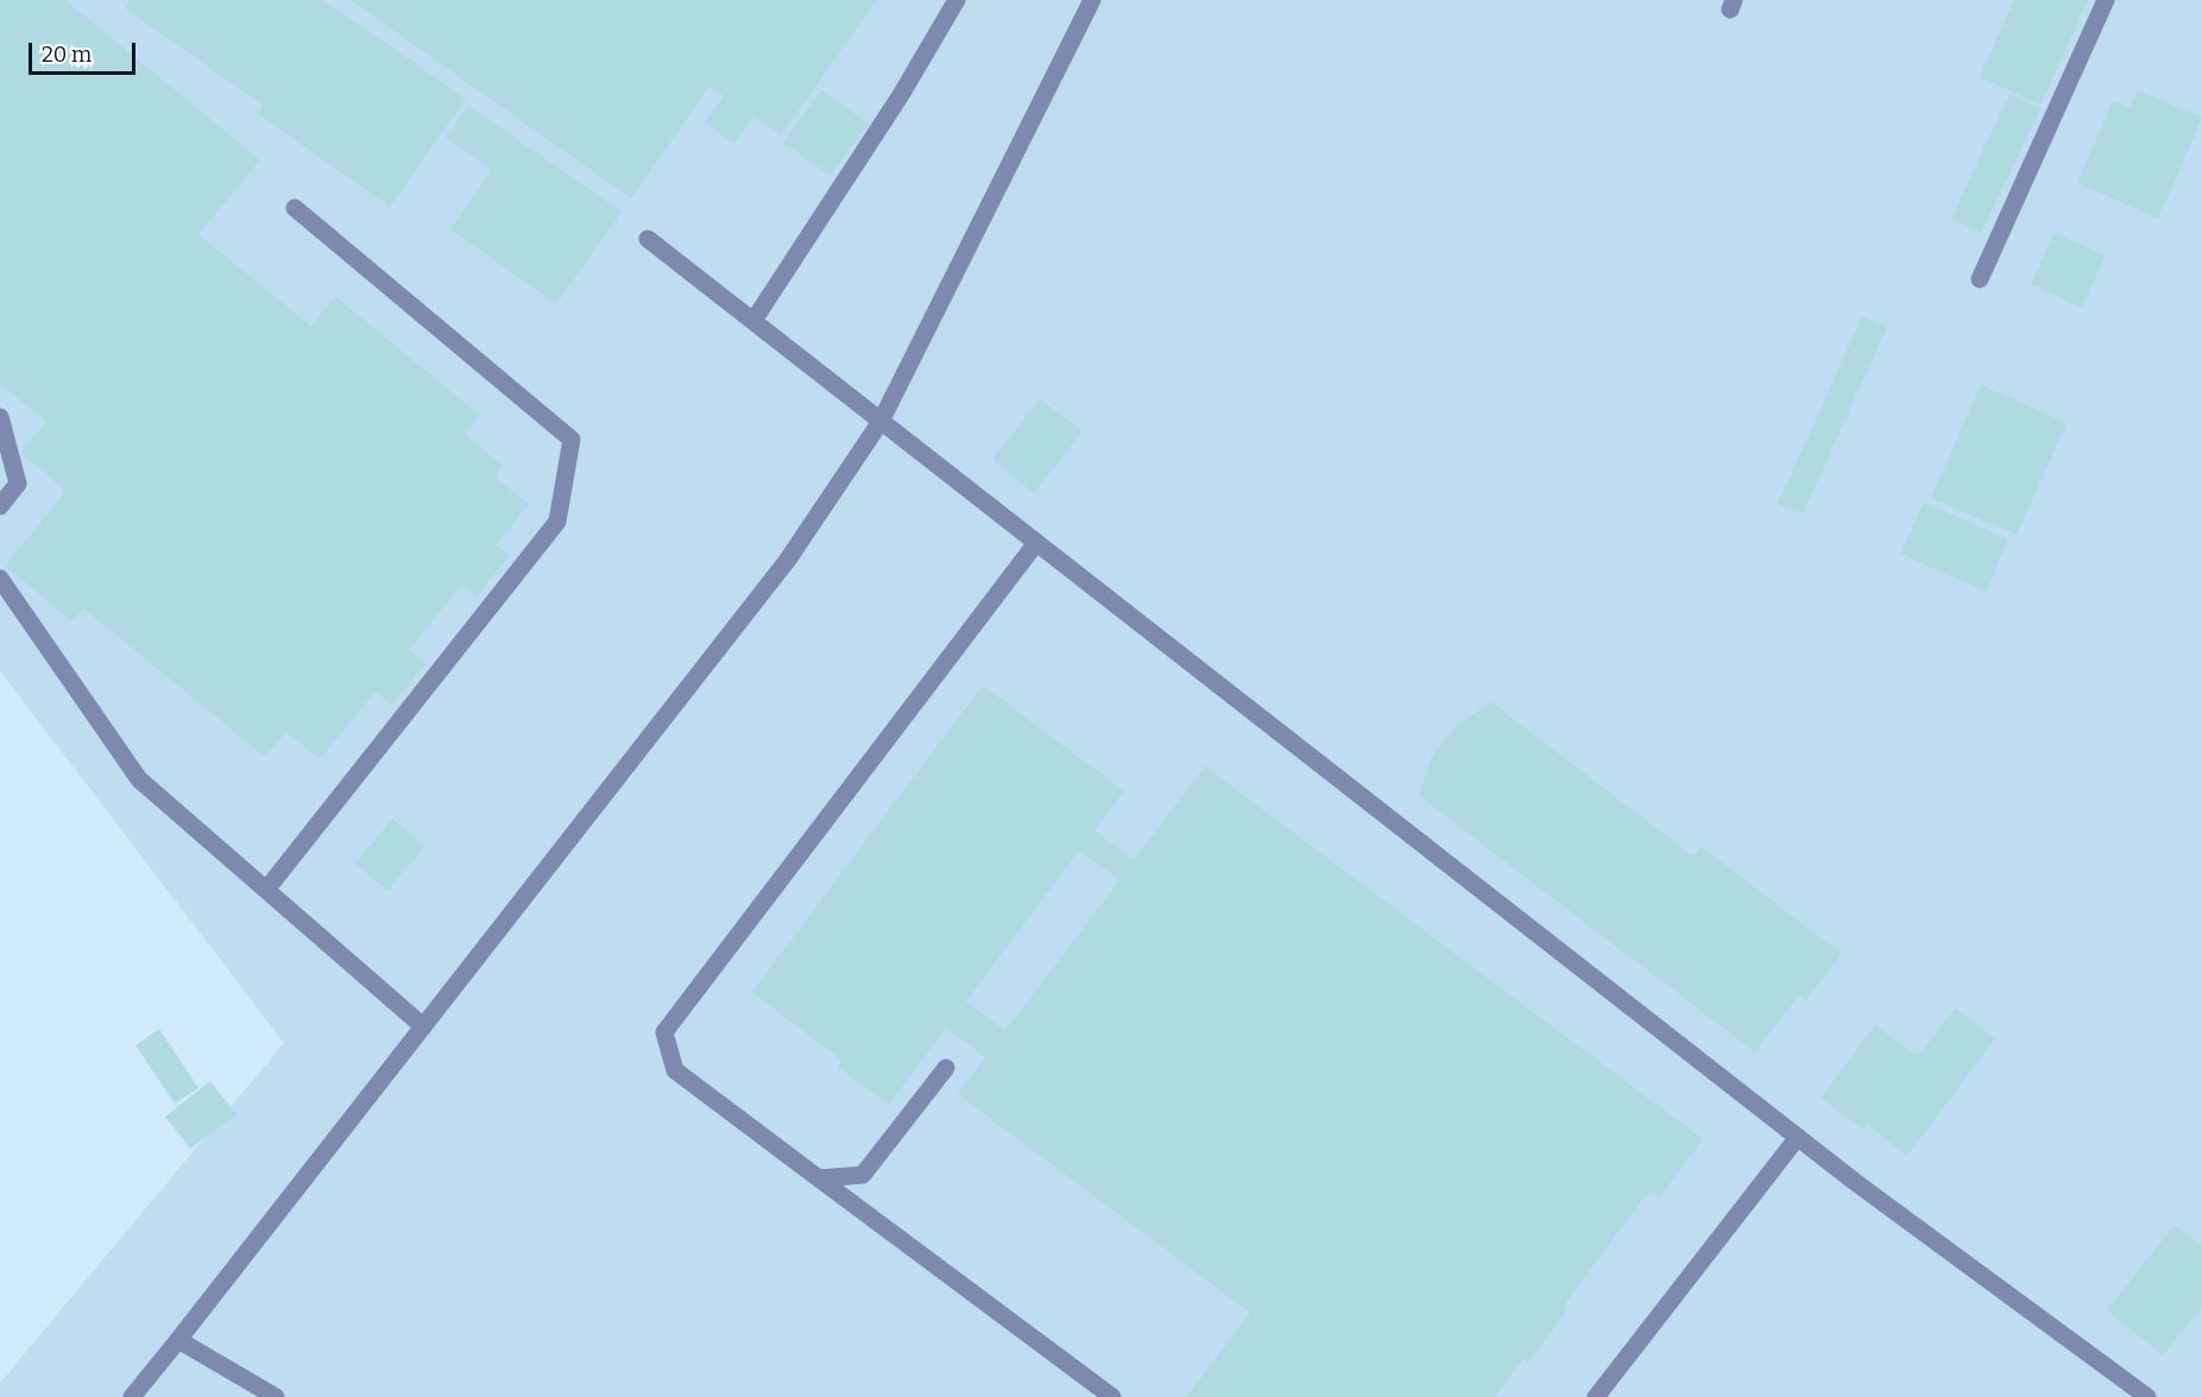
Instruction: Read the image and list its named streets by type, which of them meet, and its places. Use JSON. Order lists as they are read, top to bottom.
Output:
{
  "scale_bar": "20 m"
}
